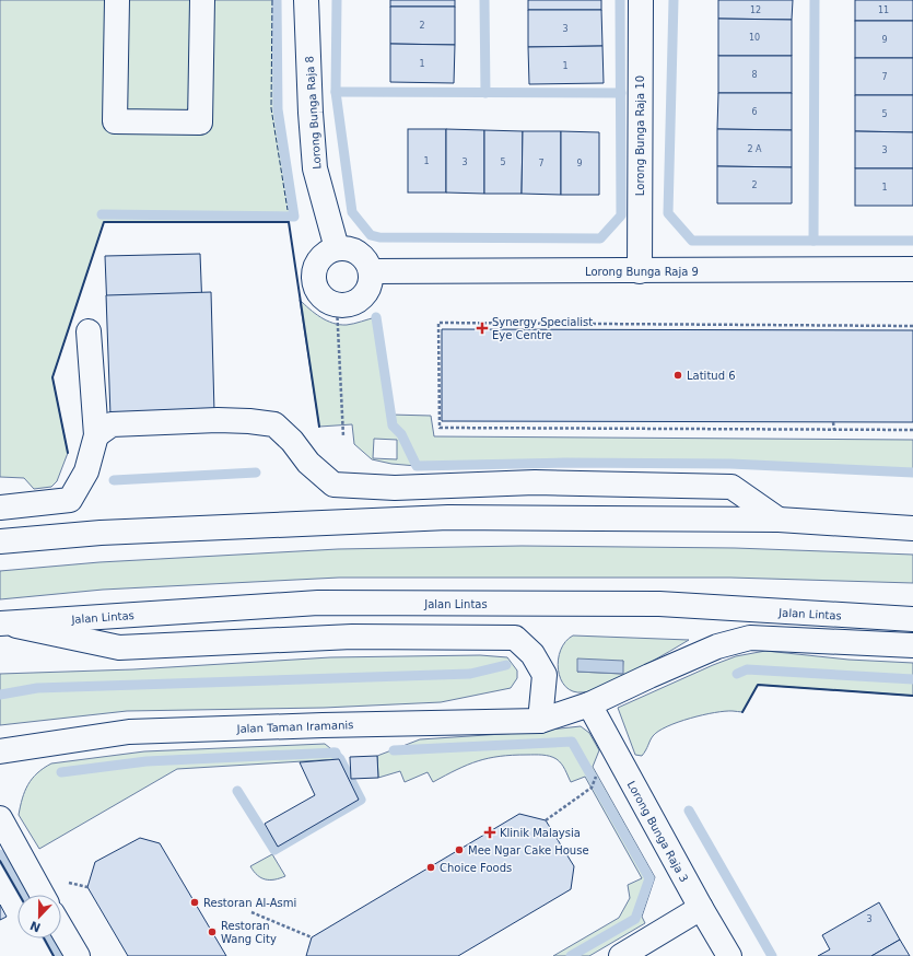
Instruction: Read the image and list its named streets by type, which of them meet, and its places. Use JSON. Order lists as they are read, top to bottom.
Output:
{
  "streets": {
    "main road": [
      "Lorong Bunga Raja 8",
      "Lorong Bunga Raja 10",
      "Lorong Bunga Raja 9",
      "Jalan Lintas",
      "Jalan Taman Iramanis",
      "Lorong Bunga Raja 3"
    ]
  },
  "crossings": [
    ["Lorong Bunga Raja 8", "Lorong Bunga Raja 9"],
    ["Lorong Bunga Raja 10", "Lorong Bunga Raja 9"],
    ["Jalan Taman Iramanis", "Lorong Bunga Raja 3"]
  ],
  "places": {
    "health": ["Synergy Specialist Eye Centre", "Klinik Malaysia"],
    "other": [
      "Latitud 6",
      "Mee Ngar Cake House",
      "Choice Foods",
      "Restoran Al-Asmi",
      "Restoran Wang City"
    ]
  },
  "house_numbers": [
    "12",
    "11",
    "2",
    "3",
    "10",
    "9",
    "1",
    "1",
    "8",
    "7",
    "6",
    "5",
    "2 A",
    "3",
    "1",
    "3",
    "5",
    "7",
    "9",
    "2",
    "1",
    "3"
  ],
  "north": "bottom"
}
